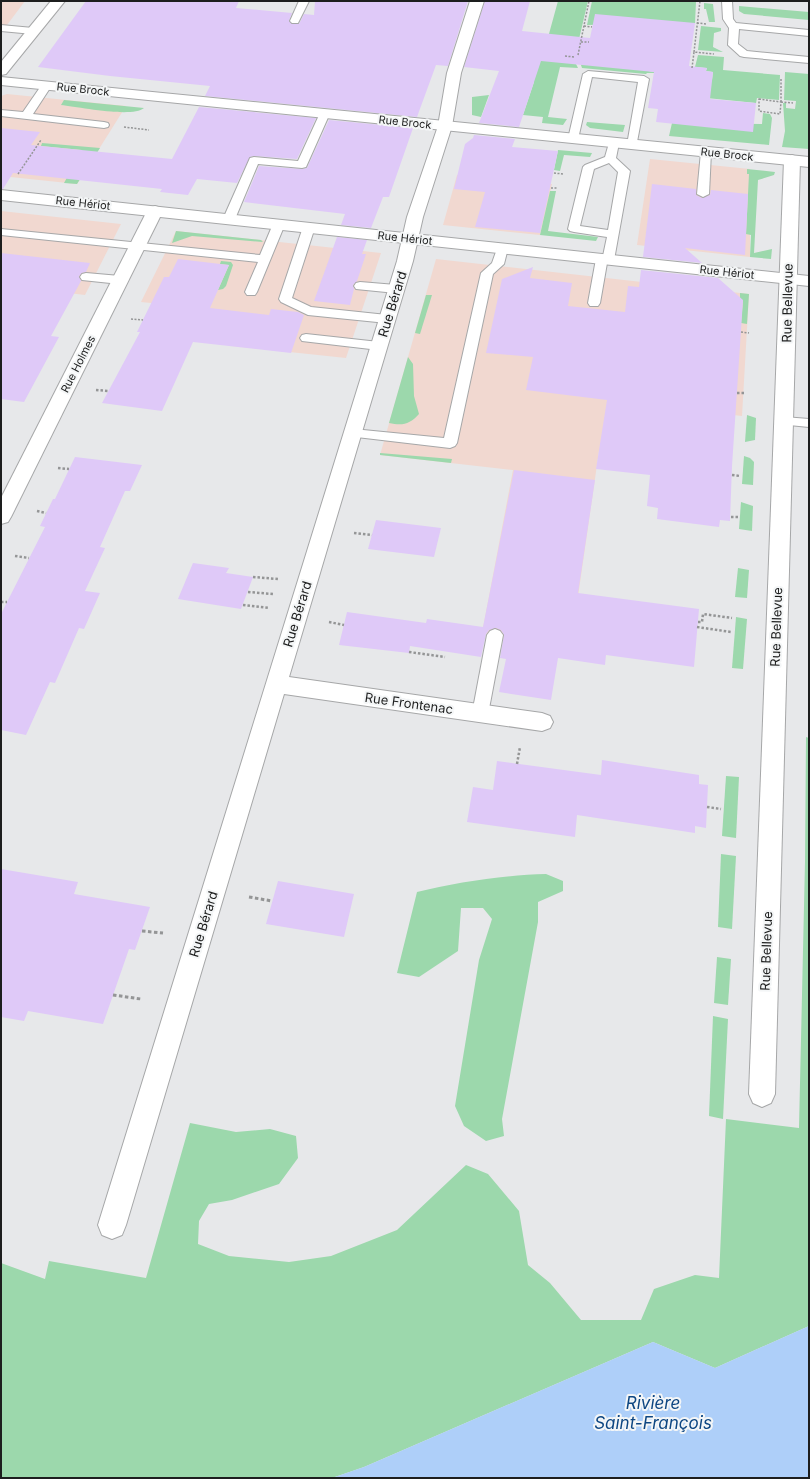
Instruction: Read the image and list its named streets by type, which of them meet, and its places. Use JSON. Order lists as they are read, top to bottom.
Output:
{
  "streets": {
    "street": [
      "Rue Brock",
      "Rue Hériot",
      "Rue Bellevue",
      "Rue Bérard",
      "Rue Holmes",
      "Rue Frontenac"
    ]
  },
  "crossings": [
    ["Rue Brock", "Rue Bellevue"],
    ["Rue Brock", "Rue Bérard"],
    ["Rue Hériot", "Rue Bellevue"],
    ["Rue Hériot", "Rue Bérard"],
    ["Rue Hériot", "Rue Holmes"],
    ["Rue Bérard", "Rue Frontenac"]
  ],
  "water": ["Rivière Saint-François"]
}
